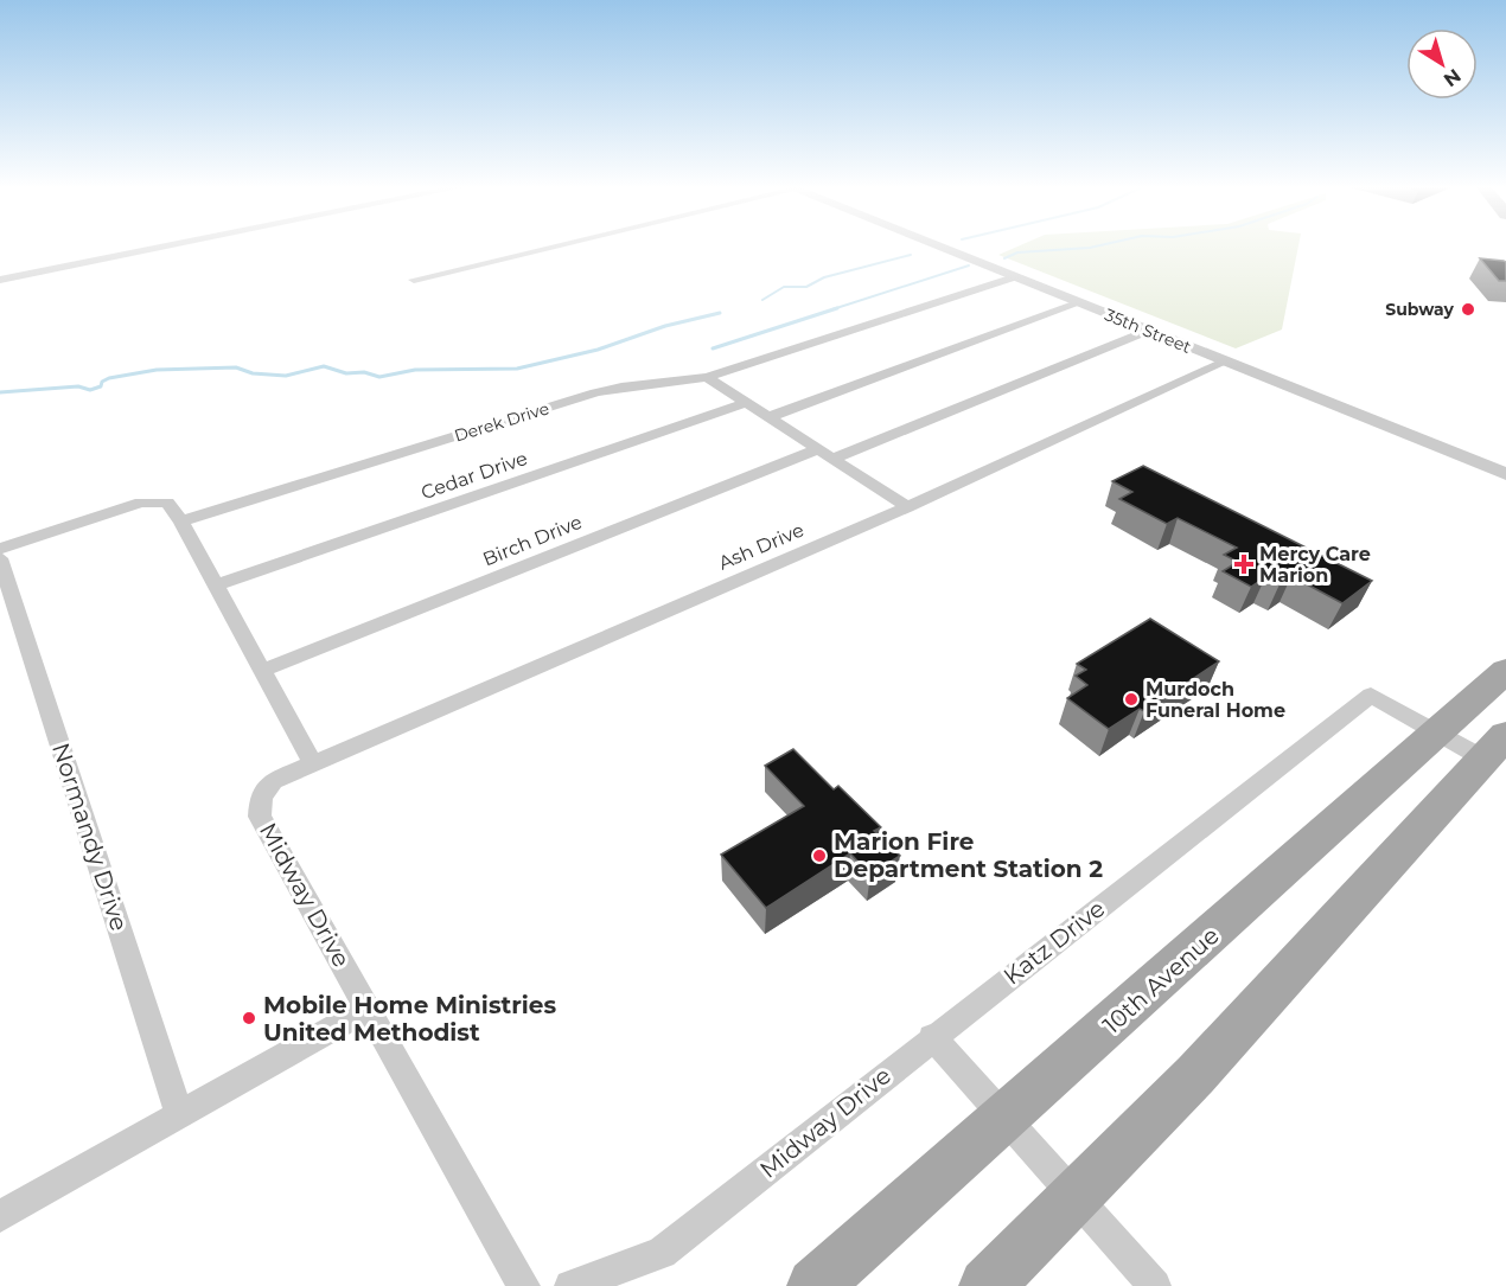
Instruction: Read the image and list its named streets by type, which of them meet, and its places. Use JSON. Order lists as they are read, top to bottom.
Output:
{
  "streets": {
    "main road": ["10th Avenue"],
    "street": [
      "35th Street",
      "Derek Drive",
      "Cedar Drive",
      "Birch Drive",
      "Ash Drive",
      "Normandy Drive",
      "Midway Drive",
      "Katz Drive"
    ]
  },
  "crossings": [
    ["35th Street", "Derek Drive"],
    ["35th Street", "Birch Drive"],
    ["35th Street", "Ash Drive"],
    ["Ash Drive", "Midway Drive"],
    ["Midway Drive", "Katz Drive"],
    ["Katz Drive", "10th Avenue"]
  ],
  "places": {
    "other": [
      "Subway",
      "Murdoch Funeral Home",
      "Marion Fire Department Station 2",
      "Mobile Home Ministries United Methodist"
    ],
    "health": ["Mercy Care Marion"]
  },
  "north": "bottom right"
}
